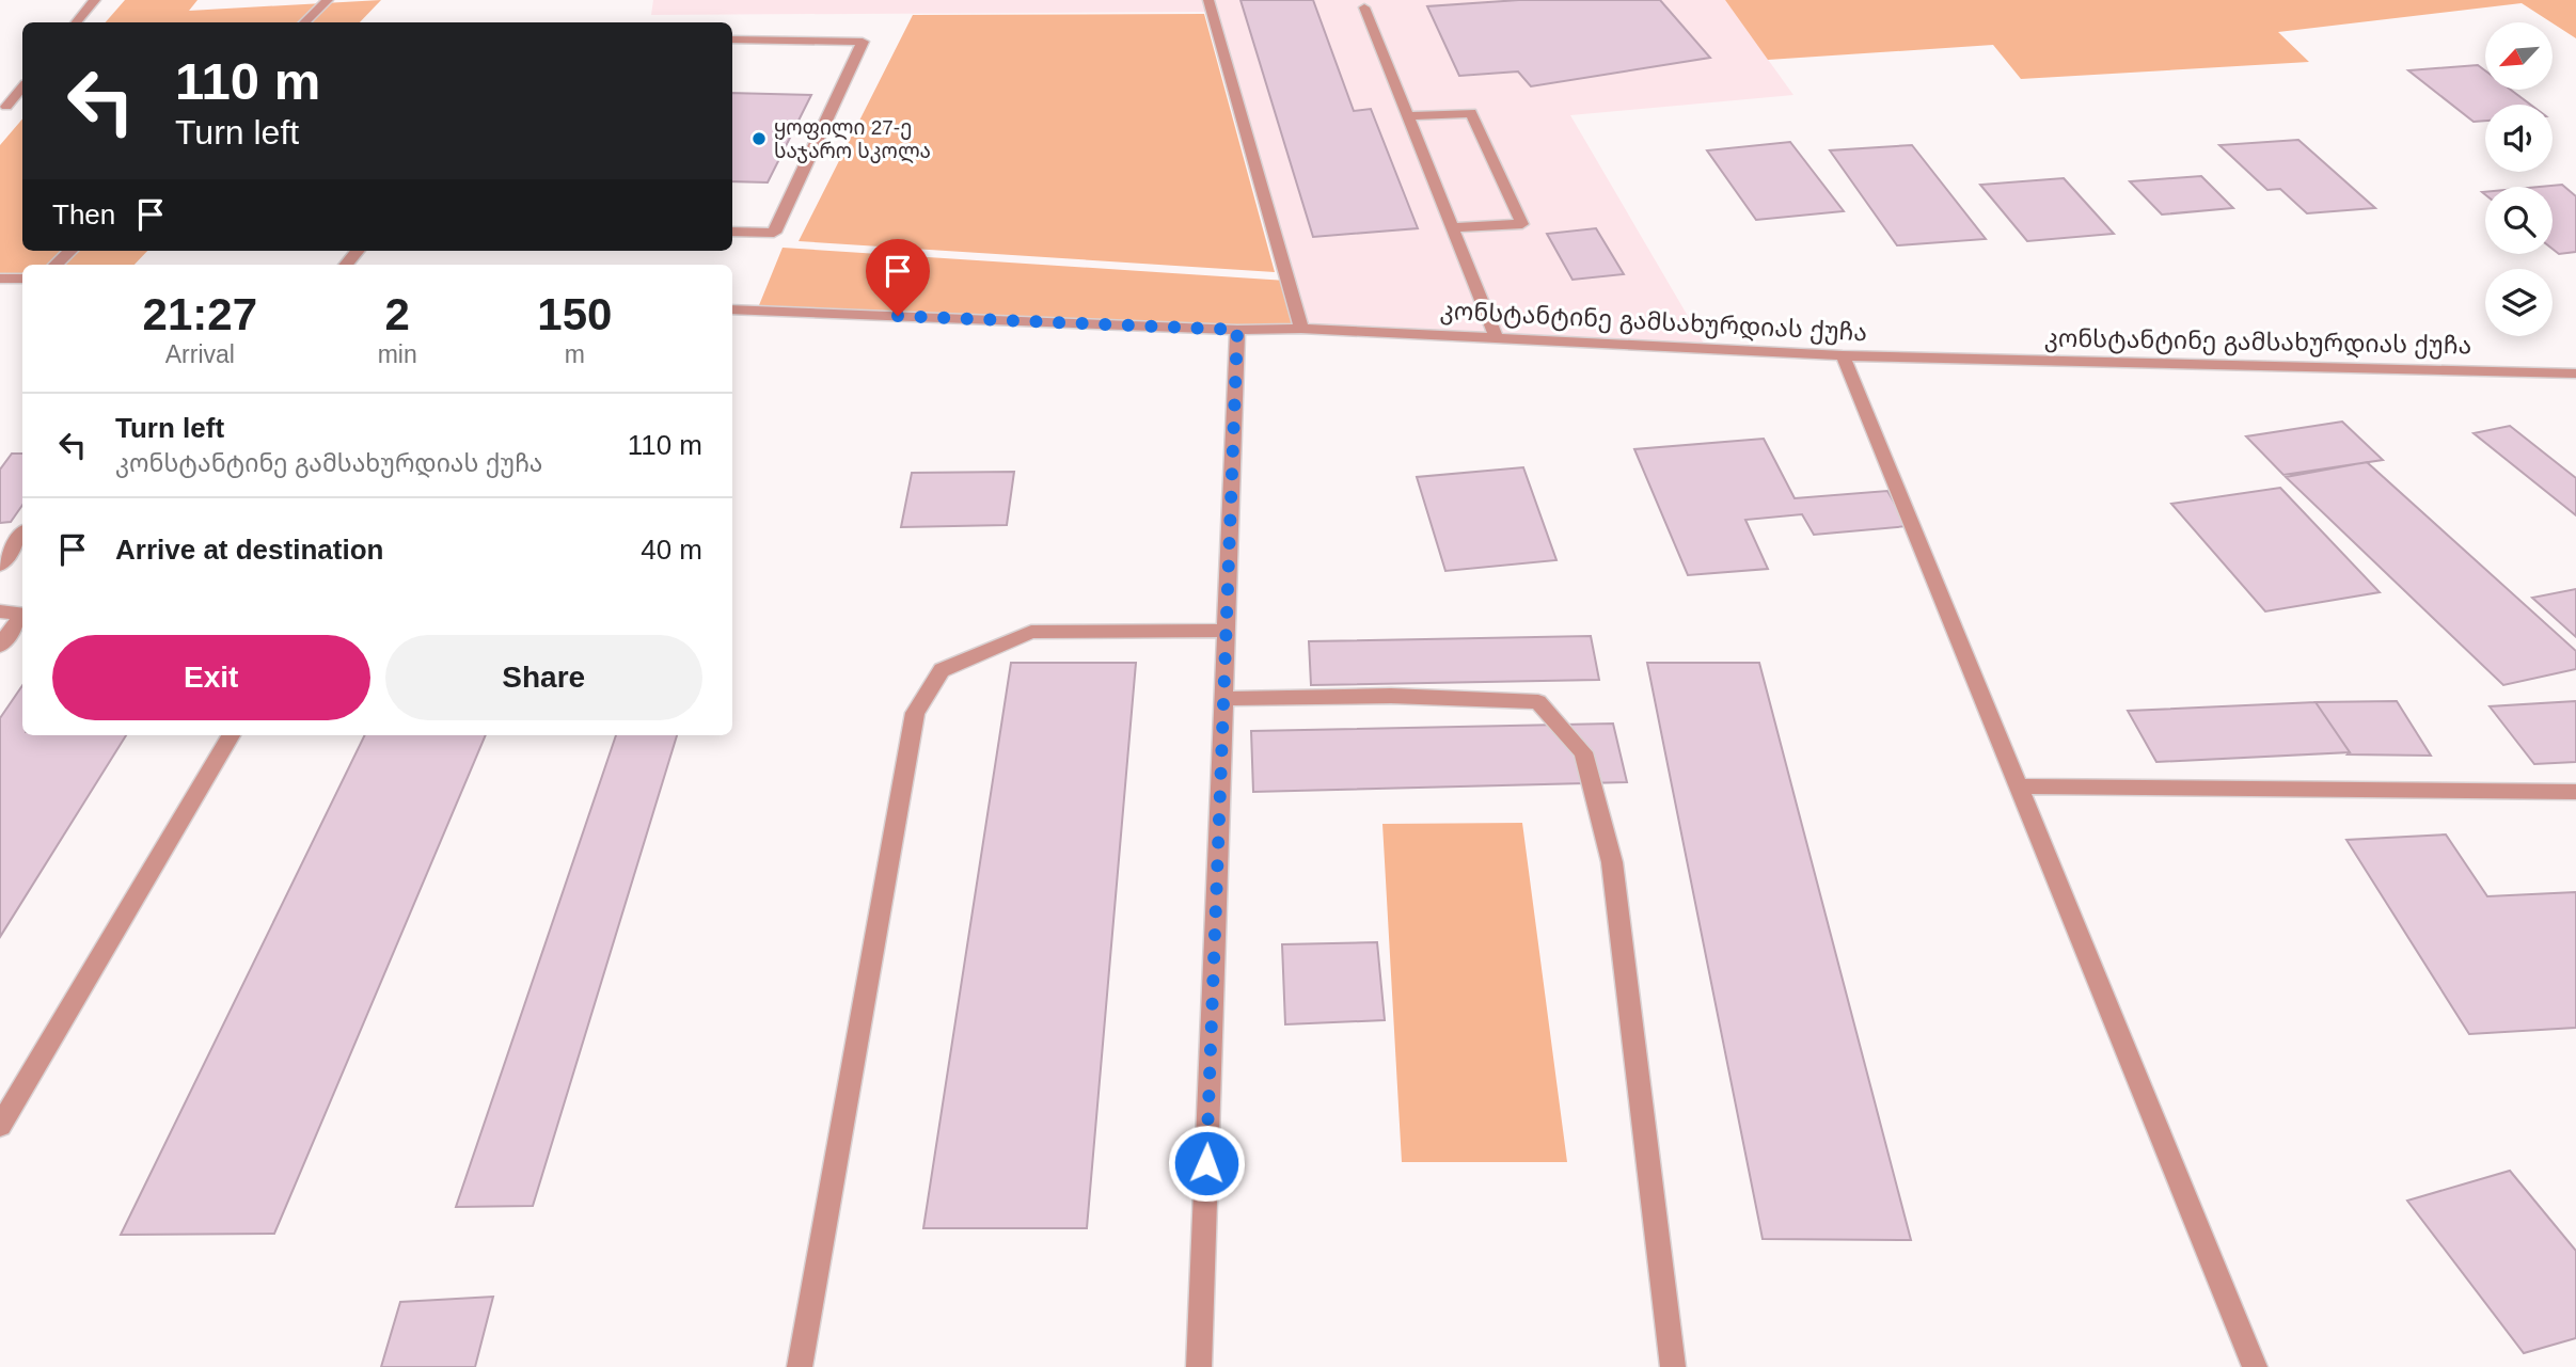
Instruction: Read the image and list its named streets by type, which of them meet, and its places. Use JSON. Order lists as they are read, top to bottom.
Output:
{
  "streets": {
    "street": ["კონსტანტინე გამსახურდიას ქუჩა"]
  },
  "places": ["ყოფილი 27-ე საჯარო სკოლა"],
  "north": "bottom left",
  "page": {
    "turn": ["110 m", "Turn left"],
    "then": "Then",
    "eta": [
      "21:27",
      "Arrival",
      "2",
      "min",
      "150",
      "m"
    ],
    "list": [
      {
        "name": "Turn left",
        "note": "კონსტანტინე გამსახურდიას ქუჩა",
        "value": "110 m"
      },
      {
        "name": "Arrive at destination",
        "value": "40 m"
      }
    ],
    "buttons": ["Exit", "Share"]
  }
}
